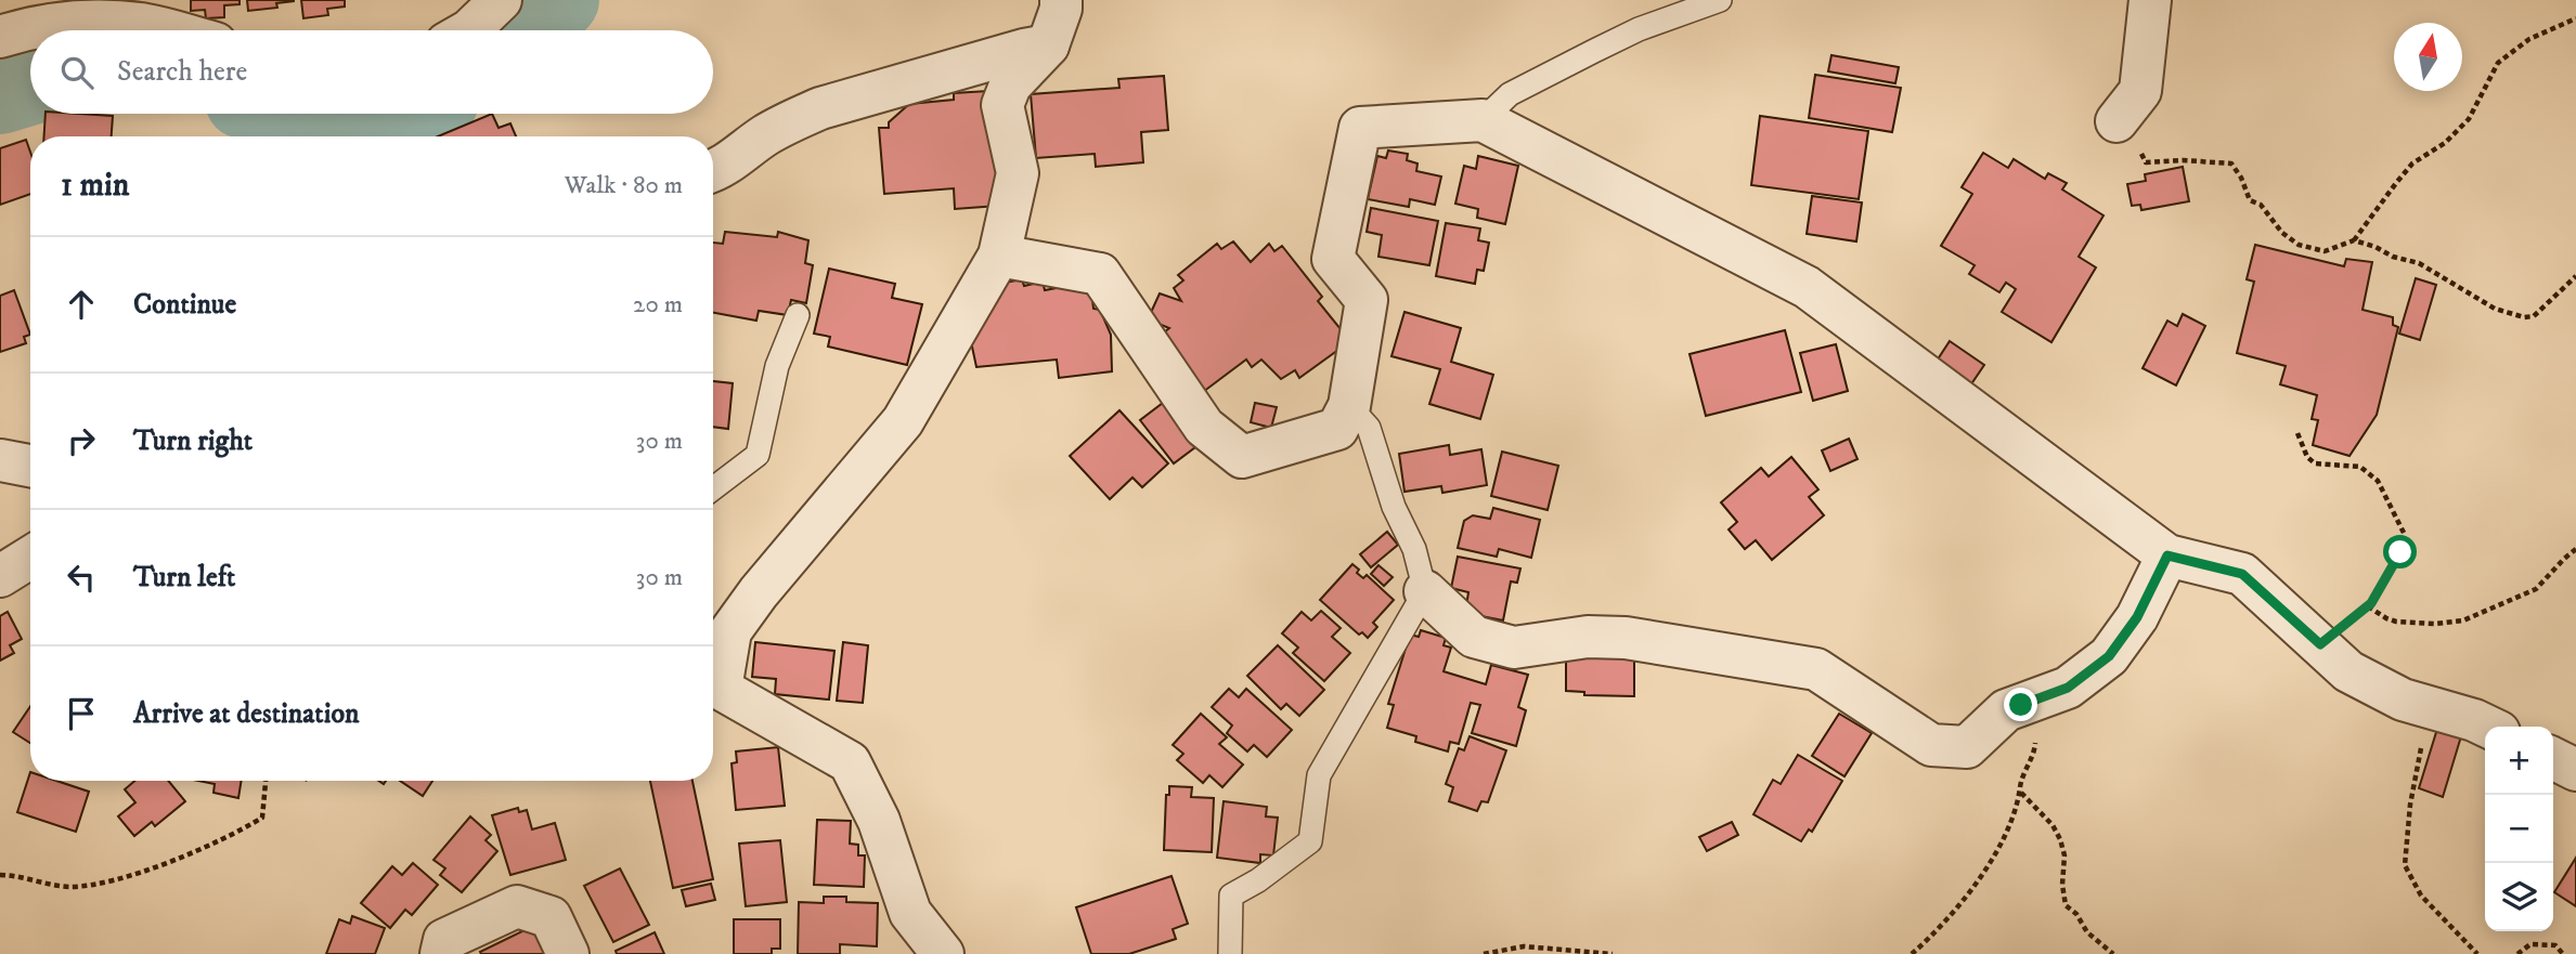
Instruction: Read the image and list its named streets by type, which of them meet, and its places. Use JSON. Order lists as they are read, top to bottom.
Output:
{
  "north": "top",
  "page": {
    "search": "Search here",
    "heading": ["1 min", "Walk · 80 m"],
    "list": [
      ["Continue", "20 m"],
      ["Turn right", "30 m"],
      ["Turn left", "30 m"],
      "Arrive at destination"
    ],
    "map_buttons": ["+", "−"]
  }
}
